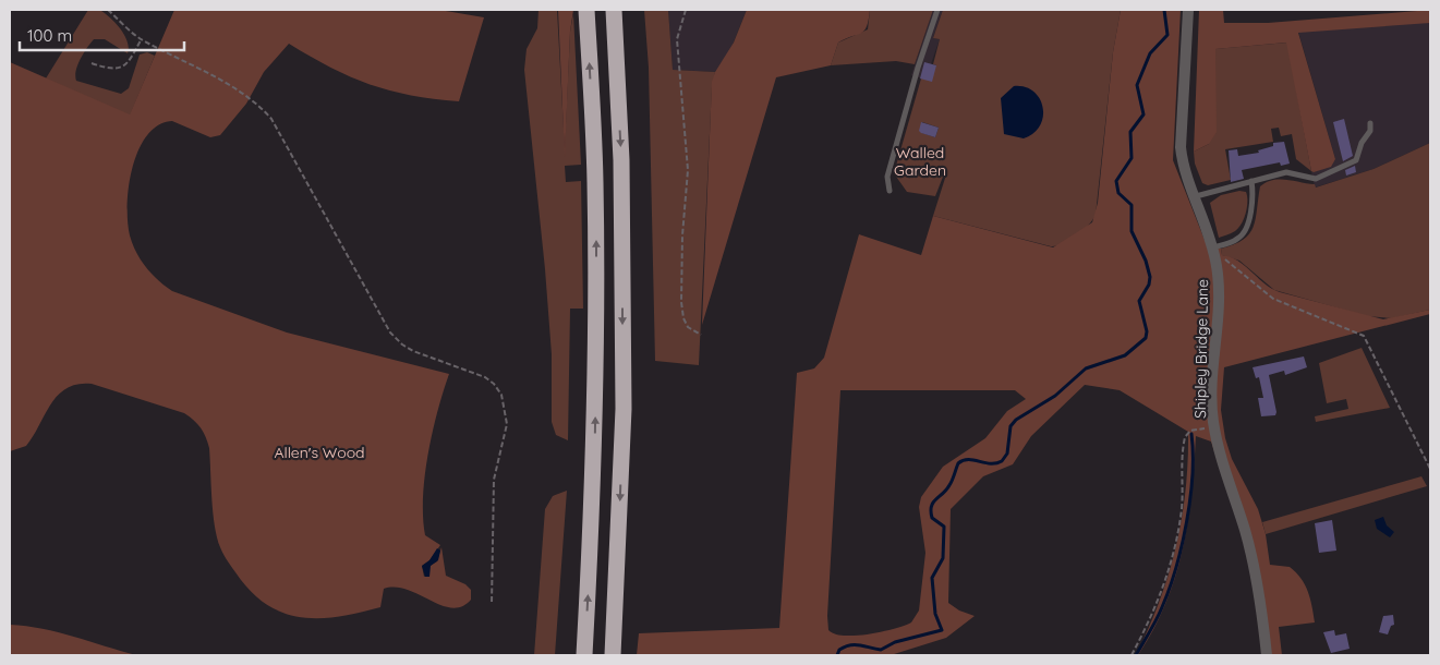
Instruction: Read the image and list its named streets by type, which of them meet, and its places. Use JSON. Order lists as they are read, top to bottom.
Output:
{
  "streets": {
    "street": ["Shipley Bridge Lane"]
  },
  "parks": ["Walled Garden", "Allen's Wood"],
  "scale_bar": "100 m"
}
